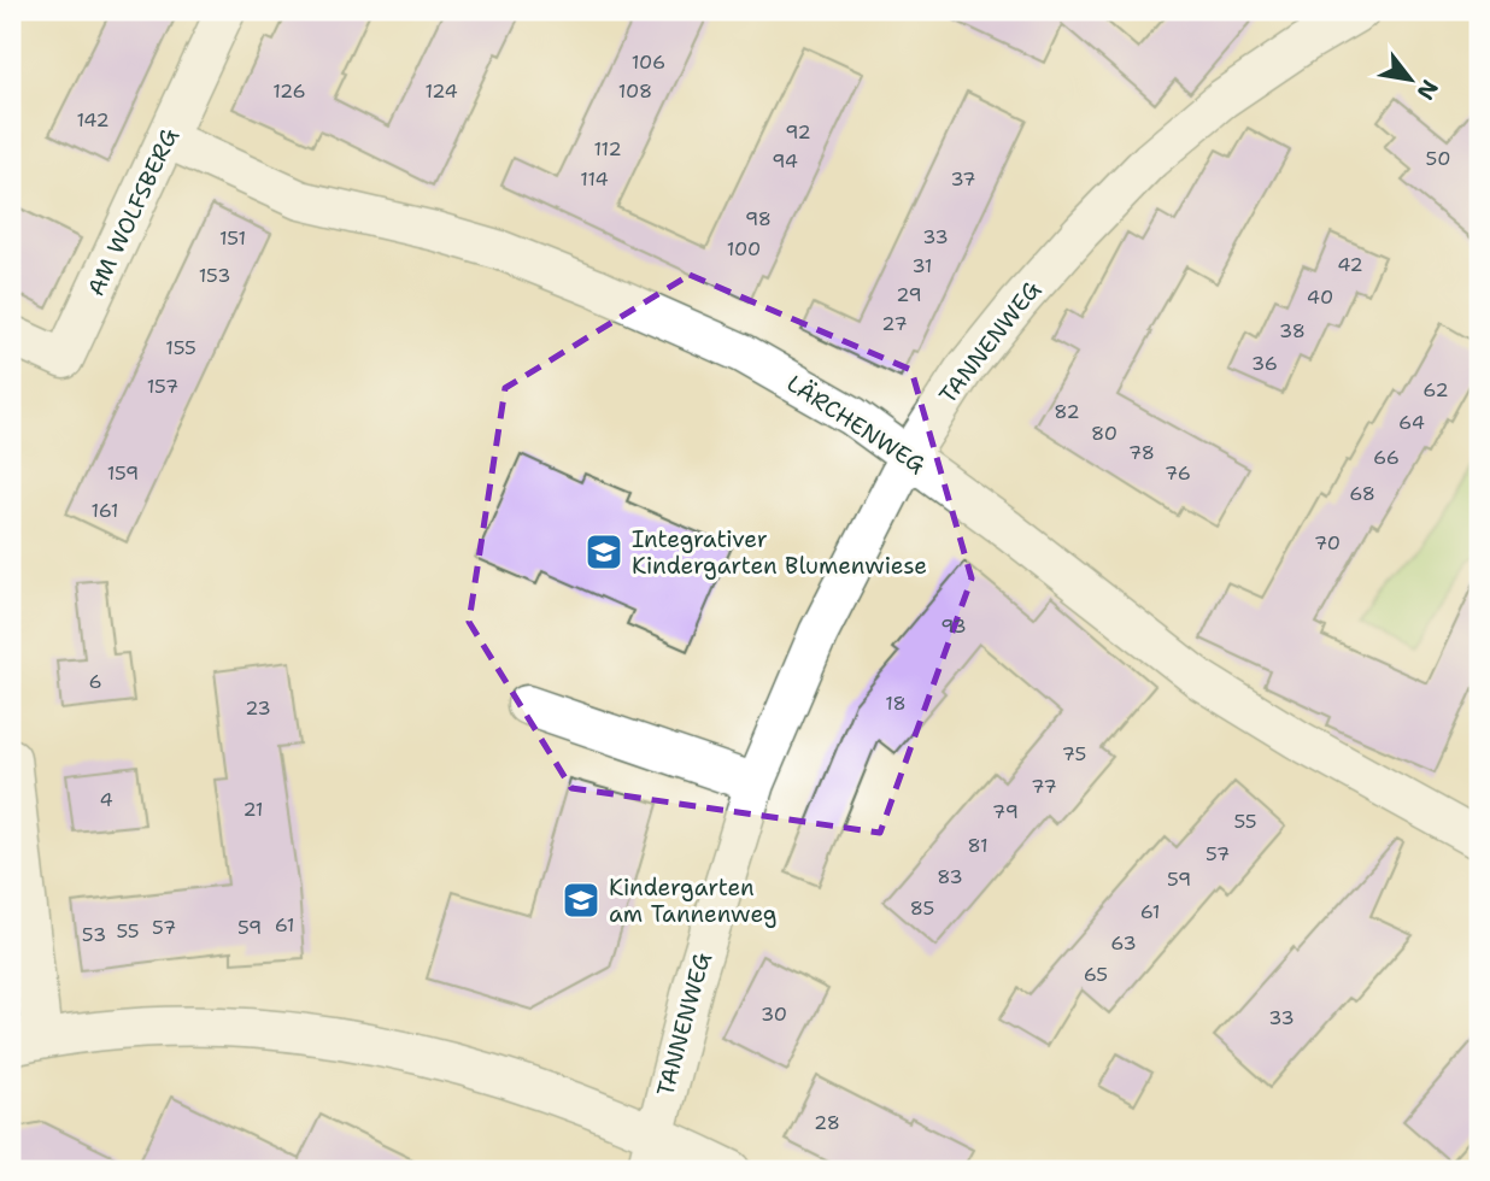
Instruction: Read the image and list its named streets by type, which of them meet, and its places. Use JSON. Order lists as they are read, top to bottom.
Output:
{
  "streets": {
    "street": ["AM WOLFSBERG", "TANNENWEG", "LÄRCHENWEG"]
  },
  "crossings": [
    ["AM WOLFSBERG", "LÄRCHENWEG"],
    ["TANNENWEG", "LÄRCHENWEG"]
  ],
  "places": {
    "school or university": ["Integrativer Kindergarten Blumenwiese", "Kindergarten am Tannenweg"]
  },
  "house_numbers": [
    "106",
    "126",
    "124",
    "108",
    "142",
    "92",
    "112",
    "50",
    "94",
    "114",
    "37",
    "98",
    "33",
    "151",
    "100",
    "42",
    "31",
    "153",
    "29",
    "40",
    "27",
    "38",
    "155",
    "36",
    "157",
    "62",
    "82",
    "64",
    "80",
    "78",
    "66",
    "159",
    "76",
    "68",
    "161",
    "70",
    "93",
    "6",
    "18",
    "23",
    "75",
    "77",
    "4",
    "21",
    "79",
    "55",
    "81",
    "57",
    "83",
    "59",
    "85",
    "61",
    "61",
    "57",
    "59",
    "55",
    "53",
    "63",
    "65",
    "30",
    "33",
    "28"
  ],
  "north": "bottom right"
}
